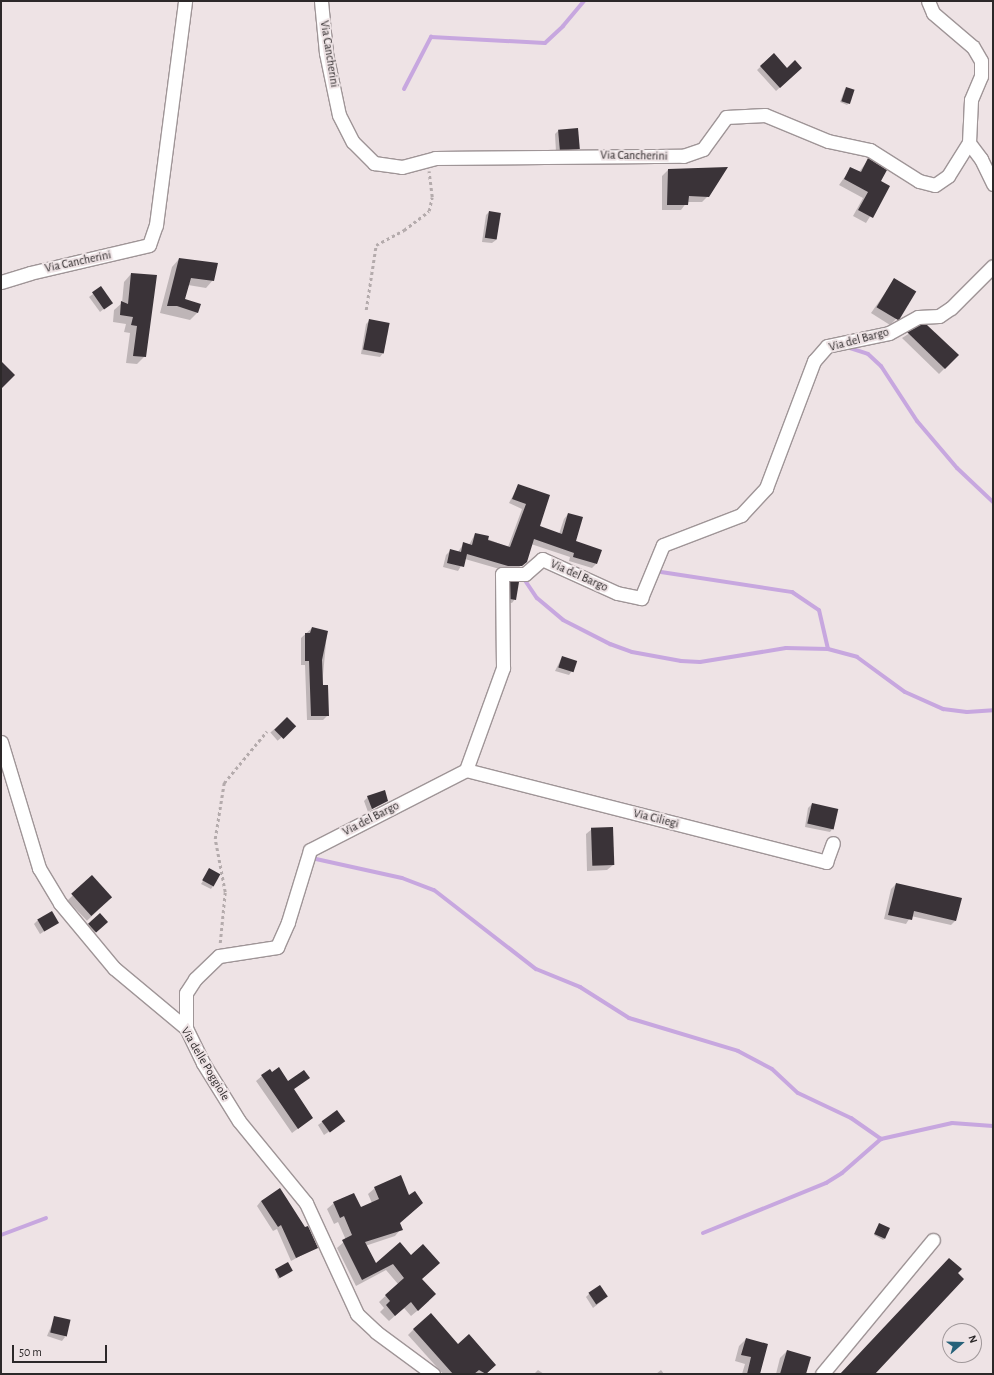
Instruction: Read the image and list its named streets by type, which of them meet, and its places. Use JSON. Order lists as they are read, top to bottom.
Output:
{
  "streets": {
    "street": [
      "Via Cancherini",
      "Via del Bargo",
      "Via Ciliegi",
      "Via delle Poggiole"
    ]
  },
  "crossings": [
    ["Via del Bargo", "Via Ciliegi"]
  ],
  "scale_bar": "50 m",
  "north": "right"
}
